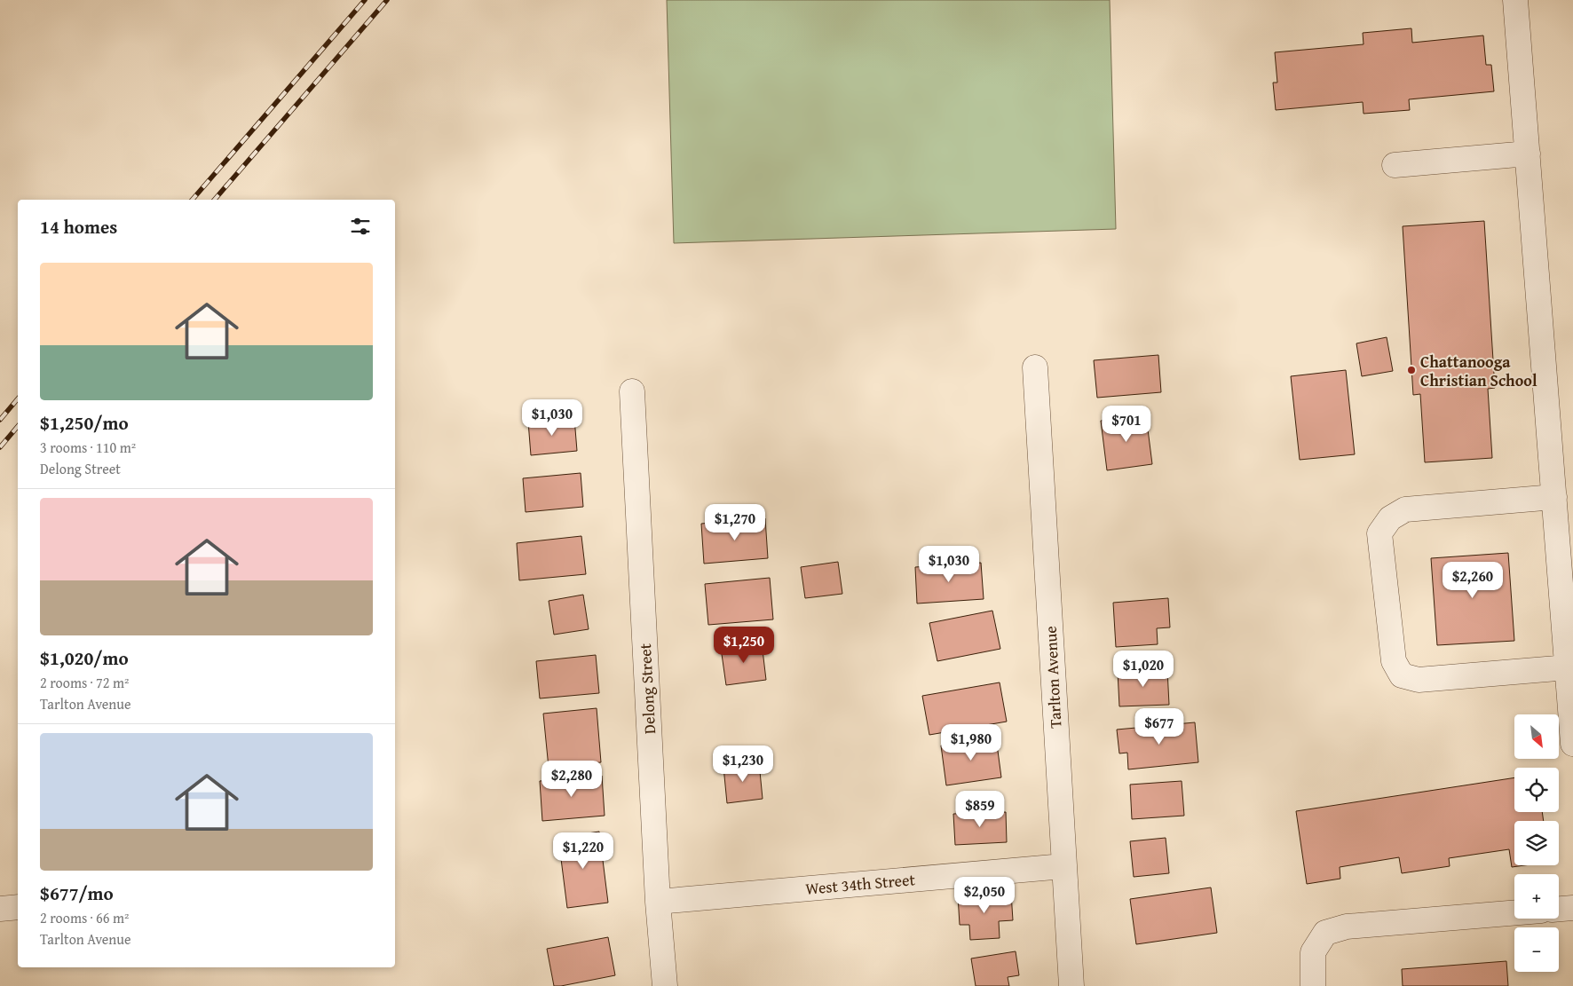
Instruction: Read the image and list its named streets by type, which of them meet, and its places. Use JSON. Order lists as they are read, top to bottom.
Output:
{
  "streets": {
    "street": ["Tarlton Avenue", "Delong Street", "West 34th Street"]
  },
  "crossings": [
    ["Tarlton Avenue", "West 34th Street"],
    ["Delong Street", "West 34th Street"]
  ],
  "places": ["Chattanooga Christian School"],
  "north": "bottom right",
  "page": {
    "heading": "14 homes",
    "list": [
      {
        "name": "$1,250/mo",
        "note": "3 rooms · 110 m² · Delong Street"
      },
      {
        "name": "$1,020/mo",
        "note": "2 rooms · 72 m² · Tarlton Avenue"
      },
      {
        "name": "$677/mo",
        "note": "2 rooms · 66 m² · Tarlton Avenue"
      }
    ],
    "price": [
      "$1,030",
      "$701",
      "$1,270",
      "$1,030",
      "$2,260",
      "$1,250",
      "$1,020",
      "$677",
      "$1,980",
      "$1,230",
      "$2,280",
      "$859",
      "$1,220",
      "$2,050"
    ],
    "map_buttons": ["+", "−"]
  }
}
